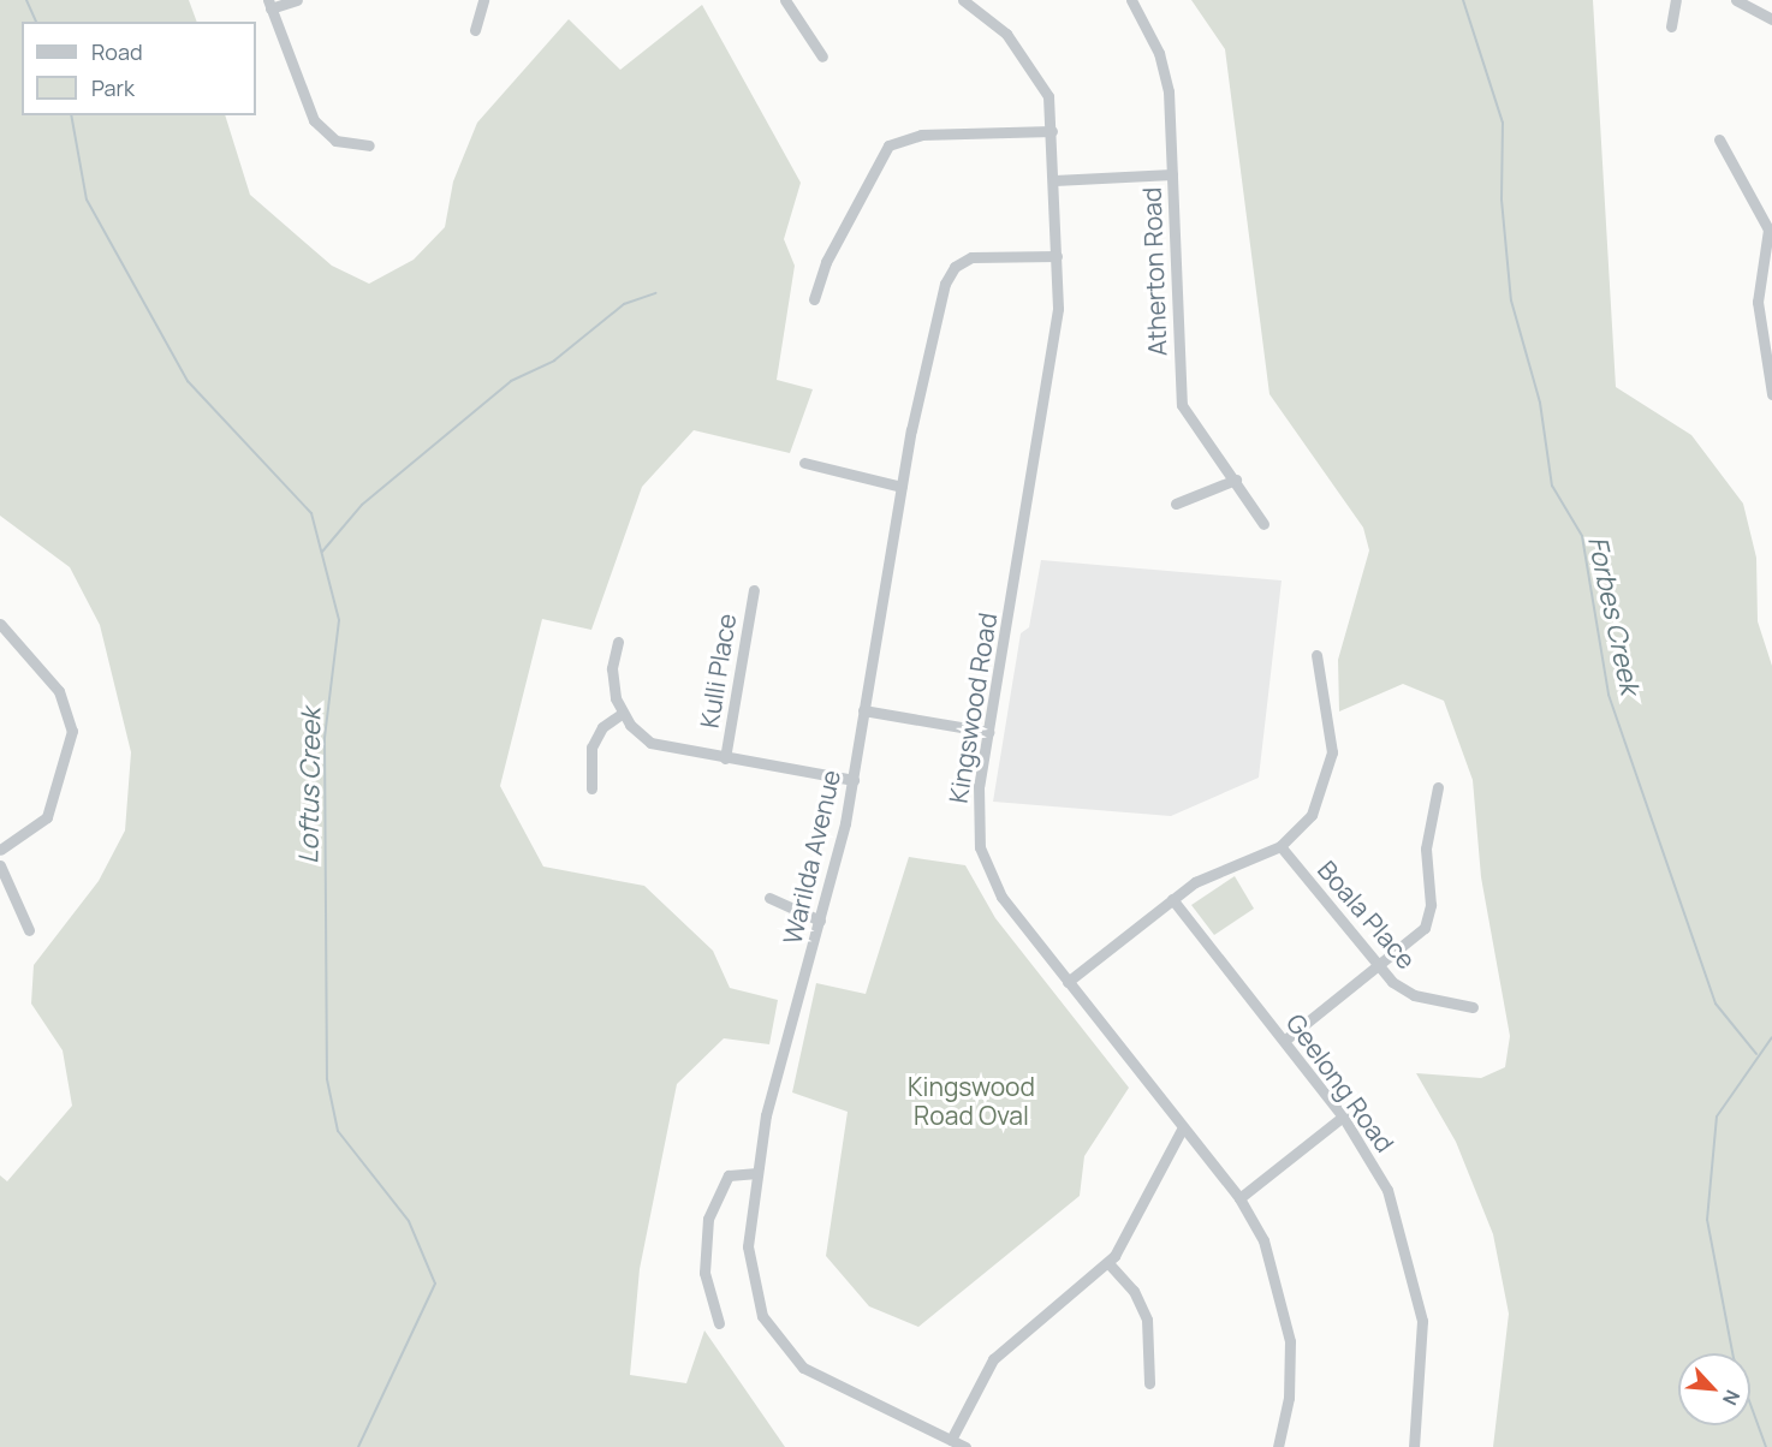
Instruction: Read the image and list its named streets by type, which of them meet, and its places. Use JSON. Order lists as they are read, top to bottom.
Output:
{
  "streets": {
    "street": [
      "Atherton Road",
      "Kulli Place",
      "Kingswood Road",
      "Warilda Avenue",
      "Boala Place",
      "Geelong Road"
    ]
  },
  "crossings": [
    ["Kingswood Road", "Warilda Avenue"]
  ],
  "water": ["Forbes Creek", "Loftus Creek"],
  "parks": ["Kingswood Road Oval"],
  "legend": ["Road", "Park"],
  "north": "bottom right"
}
